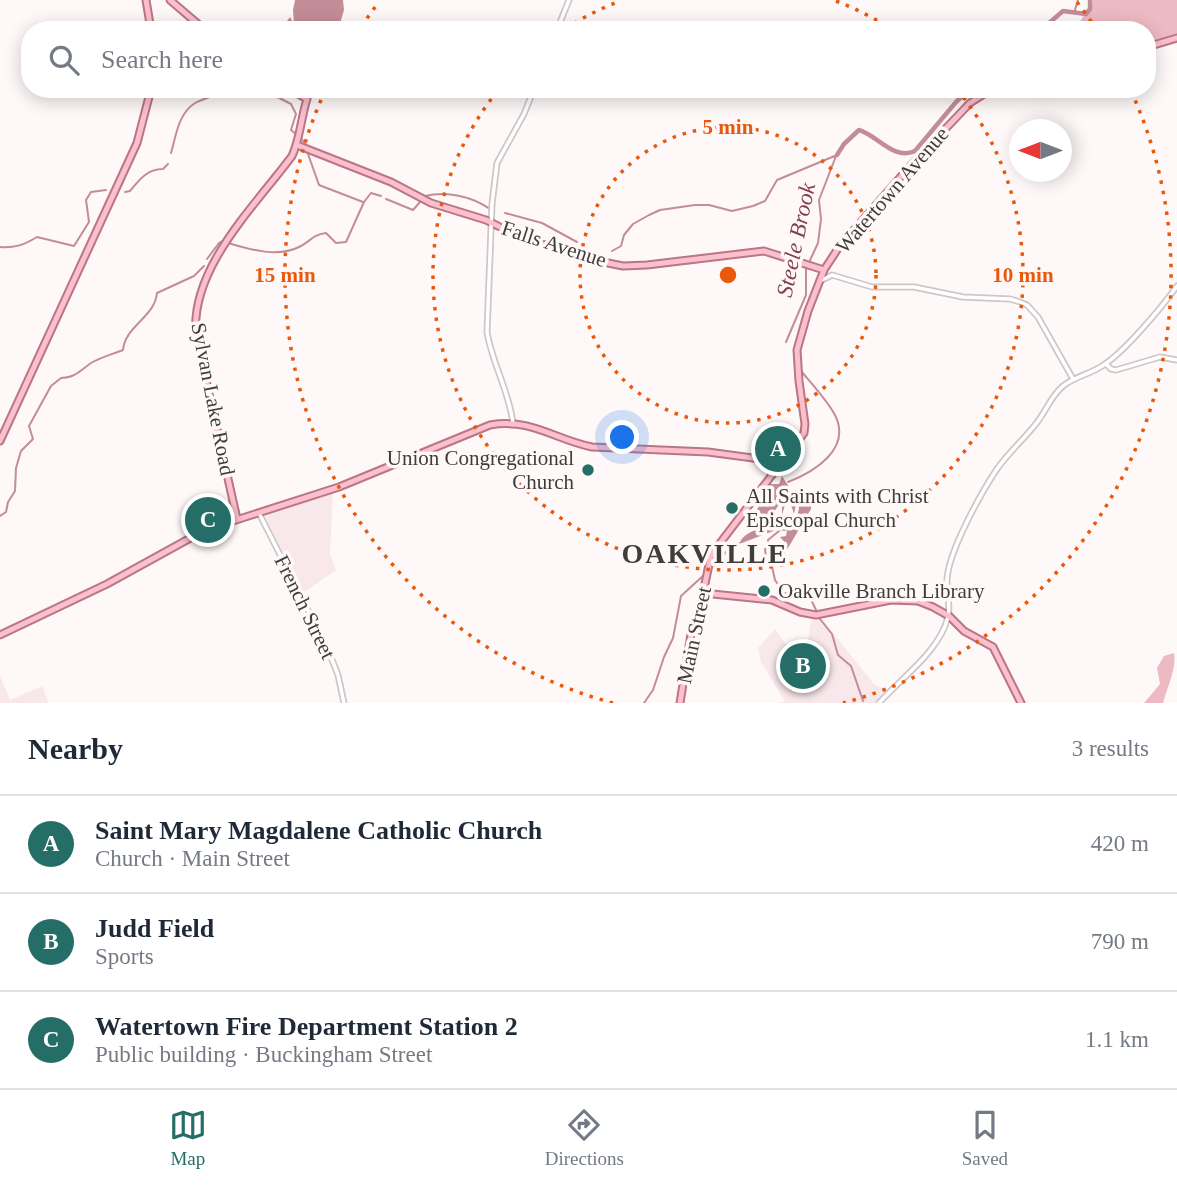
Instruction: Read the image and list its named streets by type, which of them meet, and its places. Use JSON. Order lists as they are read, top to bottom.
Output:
{
  "streets": {
    "main road": [
      "Watertown Avenue",
      "Falls Avenue",
      "Sylvan Lake Road",
      "Main Street"
    ],
    "street": ["French Street"]
  },
  "crossings": [
    ["Watertown Avenue", "Falls Avenue"],
    ["Watertown Avenue", "Main Street"],
    ["Falls Avenue", "Sylvan Lake Road"]
  ],
  "districts": ["OAKVILLE"],
  "water": ["Steele Brook"],
  "places": ["Union Congregational Church", "All Saints with Christ Episcopal Church", "Oakville Branch Library"],
  "north": "left",
  "page": {
    "search": "Search here",
    "pins": ["A", "C", "B"],
    "heading": ["Nearby", "3 results"],
    "list": [
      {
        "mark": "A",
        "name": "Saint Mary Magdalene Catholic Church",
        "note": "Church · Main Street",
        "value": "420 m"
      },
      {
        "mark": "B",
        "name": "Judd Field",
        "note": "Sports",
        "value": "790 m"
      },
      {
        "mark": "C",
        "name": "Watertown Fire Department Station 2",
        "note": "Public building · Buckingham Street",
        "value": "1.1 km"
      }
    ],
    "nav": ["Map", "Directions", "Saved"]
  },
  "rings": ["5 min", "10 min", "15 min"]
}
